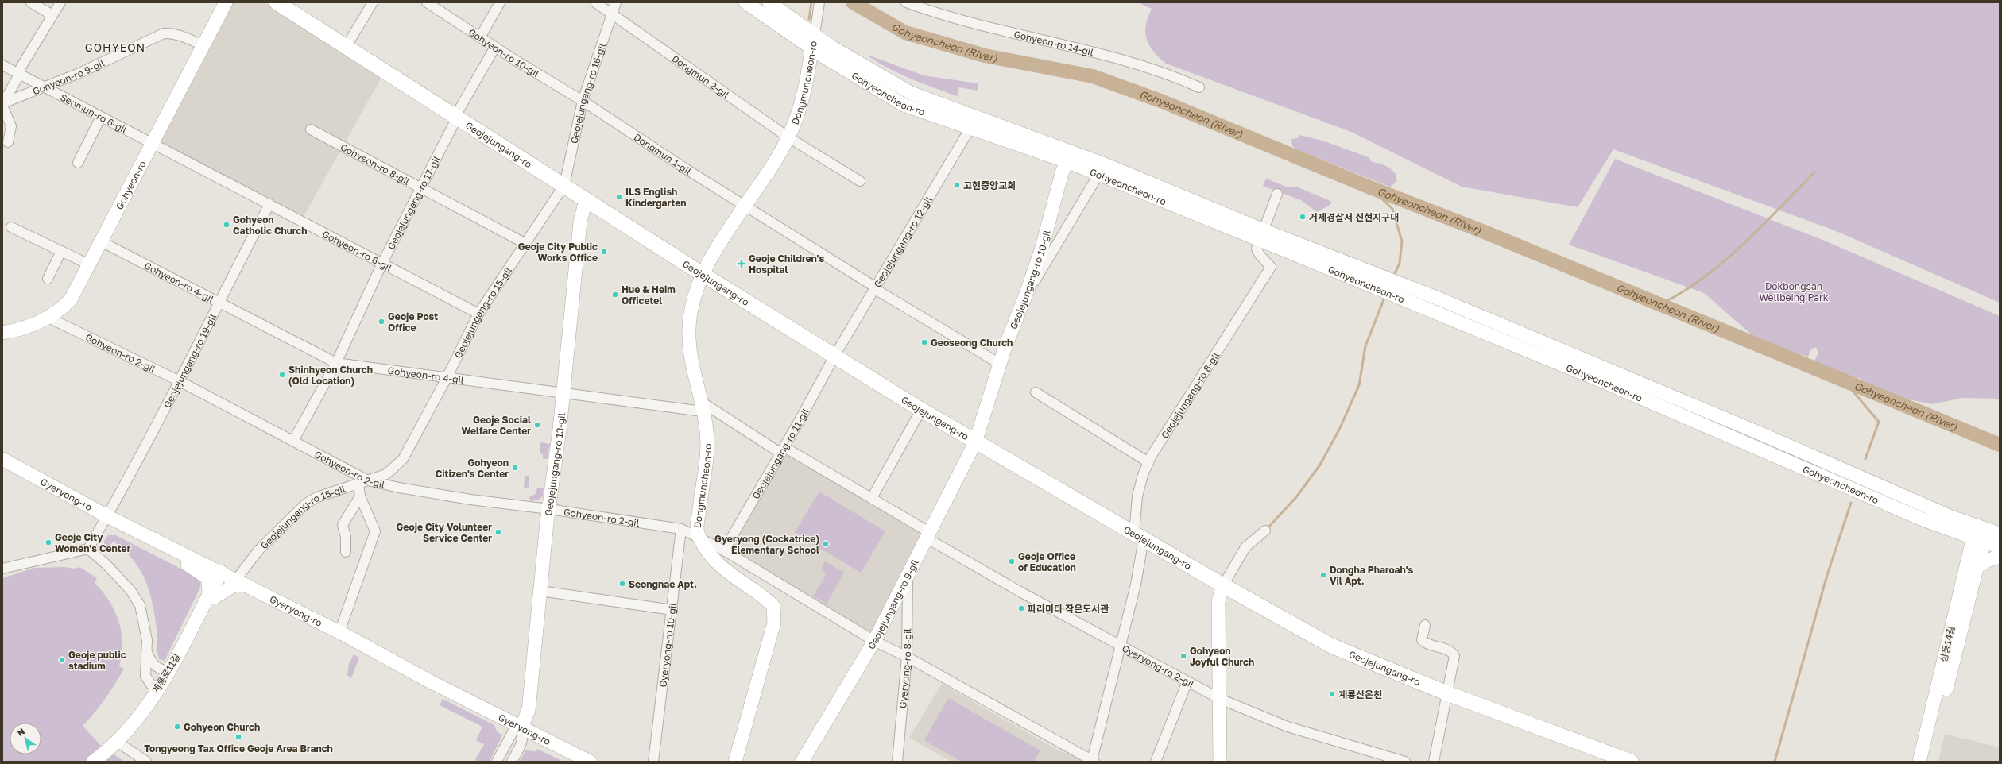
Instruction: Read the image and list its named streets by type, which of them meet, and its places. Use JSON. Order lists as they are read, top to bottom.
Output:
{
  "streets": {
    "main road": ["Geojejungang-ro"],
    "street": [
      "Gohyeon-ro 14-gil",
      "Gohyeon-ro 10-gil",
      "Gohyeon-ro 9-gil",
      "Dongmun 2-gil",
      "Dongmuncheon-ro",
      "Gohyeoncheon-ro",
      "Geojejungang-ro 16-gil",
      "Seomun-ro 6-gil",
      "Dongmun 1-gil",
      "Gohyeon-ro 8-gil",
      "Gohyeon-ro",
      "Geojejungang-ro 17-gil",
      "Geojejungang-ro 12-gil",
      "Gohyeon-ro 6-gil",
      "Geojejungang-ro 10-gil",
      "Gohyeon-ro 4-gil",
      "Geojejungang-ro 15-gil",
      "Gohyeon-ro 2-gil",
      "Geojejungang-ro 19-gil",
      "Geojejungang-ro 8-gil",
      "Geojejungang-ro 11-gil",
      "Geojejungang-ro 13-gil",
      "Gyeryong-ro",
      "Geojejungang-ro 9-gil",
      "상동14길",
      "Gyeryong-ro 10-gil",
      "Gyeryong-ro 2-gil",
      "Gyeryong-ro 8-gil",
      "계룡로11길"
    ]
  },
  "crossings": [
    ["Gohyeon-ro 10-gil", "Geojejungang-ro 16-gil"],
    ["Gohyeon-ro 10-gil", "Dongmun 1-gil"],
    ["Gohyeon-ro 10-gil", "Geojejungang-ro 17-gil"],
    ["Gohyeon-ro 9-gil", "Seomun-ro 6-gil"],
    ["Gohyeon-ro 9-gil", "Gohyeon-ro"],
    ["Dongmun 2-gil", "Dongmuncheon-ro"],
    ["Dongmun 2-gil", "Geojejungang-ro 16-gil"],
    ["Dongmuncheon-ro", "Gohyeoncheon-ro"],
    ["Dongmuncheon-ro", "Geojejungang-ro"],
    ["Dongmuncheon-ro", "Dongmun 1-gil"],
    ["Dongmuncheon-ro", "Gohyeon-ro 4-gil"],
    ["Dongmuncheon-ro", "Gohyeon-ro 2-gil"],
    ["Dongmuncheon-ro", "Gyeryong-ro 2-gil"],
    ["Gohyeoncheon-ro", "Geojejungang-ro 12-gil"],
    ["Gohyeoncheon-ro", "Geojejungang-ro 10-gil"],
    ["Gohyeoncheon-ro", "Geojejungang-ro 8-gil"],
    ["Gohyeoncheon-ro", "상동14길"],
    ["Geojejungang-ro 16-gil", "Geojejungang-ro"],
    ["Geojejungang-ro 16-gil", "Dongmun 1-gil"],
    ["Geojejungang-ro 16-gil", "Geojejungang-ro 15-gil"],
    ["Seomun-ro 6-gil", "Gohyeon-ro"],
    ["Seomun-ro 6-gil", "Gohyeon-ro 6-gil"],
    ["Geojejungang-ro", "Geojejungang-ro 17-gil"],
    ["Geojejungang-ro", "Geojejungang-ro 12-gil"],
    ["Geojejungang-ro", "Geojejungang-ro 10-gil"],
    ["Geojejungang-ro", "Geojejungang-ro 15-gil"],
    ["Geojejungang-ro", "Geojejungang-ro 8-gil"],
    ["Geojejungang-ro", "Geojejungang-ro 11-gil"],
    ["Geojejungang-ro", "Geojejungang-ro 13-gil"],
    ["Geojejungang-ro", "Geojejungang-ro 9-gil"],
    ["Gohyeon-ro 8-gil", "Geojejungang-ro 17-gil"],
    ["Gohyeon-ro 8-gil", "Geojejungang-ro 15-gil"],
    ["Gohyeon-ro", "Gohyeon-ro 6-gil"],
    ["Gohyeon-ro", "Gohyeon-ro 4-gil"],
    ["Gohyeon-ro", "Gohyeon-ro 2-gil"],
    ["Geojejungang-ro 17-gil", "Gohyeon-ro 6-gil"],
    ["Geojejungang-ro 17-gil", "Gohyeon-ro 4-gil"],
    ["Geojejungang-ro 17-gil", "Gohyeon-ro 2-gil"],
    ["Geojejungang-ro 12-gil", "Geojejungang-ro 11-gil"],
    ["Gohyeon-ro 6-gil", "Geojejungang-ro 15-gil"],
    ["Gohyeon-ro 6-gil", "Geojejungang-ro 19-gil"],
    ["Geojejungang-ro 10-gil", "Geojejungang-ro 9-gil"],
    ["Gohyeon-ro 4-gil", "Geojejungang-ro 15-gil"],
    ["Gohyeon-ro 4-gil", "Geojejungang-ro 19-gil"],
    ["Gohyeon-ro 4-gil", "Geojejungang-ro 13-gil"],
    ["Gohyeon-ro 4-gil", "Gyeryong-ro 2-gil"],
    ["Geojejungang-ro 15-gil", "Gohyeon-ro 2-gil"],
    ["Geojejungang-ro 15-gil", "Gyeryong-ro"],
    ["Geojejungang-ro 15-gil", "계룡로11길"],
    ["Gohyeon-ro 2-gil", "Geojejungang-ro 19-gil"],
    ["Gohyeon-ro 2-gil", "Geojejungang-ro 8-gil"],
    ["Gohyeon-ro 2-gil", "Geojejungang-ro 11-gil"],
    ["Gohyeon-ro 2-gil", "Geojejungang-ro 13-gil"],
    ["Gohyeon-ro 2-gil", "Geojejungang-ro 9-gil"],
    ["Gohyeon-ro 2-gil", "Gyeryong-ro 10-gil"],
    ["Gohyeon-ro 2-gil", "Gyeryong-ro 8-gil"],
    ["Geojejungang-ro 19-gil", "Gyeryong-ro"],
    ["Geojejungang-ro 8-gil", "Gyeryong-ro 2-gil"],
    ["Geojejungang-ro 11-gil", "Gyeryong-ro 2-gil"],
    ["Geojejungang-ro 13-gil", "Gyeryong-ro"],
    ["Gyeryong-ro", "계룡로11길"],
    ["Geojejungang-ro 9-gil", "Gyeryong-ro 2-gil"],
    ["Geojejungang-ro 9-gil", "Gyeryong-ro 8-gil"]
  ],
  "districts": ["GOHYEON"],
  "water": ["Gohyeoncheon (River)"],
  "parks": ["Dokbongsan Wellbeing Park"],
  "places": {
    "other": [
      "고현중앙교회",
      "ILS English Kindergarten",
      "거제경찰서 신현지구대",
      "Gohyeon Catholic Church",
      "Geoje City Public Works Office",
      "Hue & Heim Officetel",
      "Geoje Post Office",
      "Geoseong Church",
      "Shinhyeon Church (Old Location)",
      "Geoje Social Welfare Center",
      "Gohyeon Citizen's Center",
      "Geoje City Volunteer Service Center",
      "Geoje City Women's Center",
      "Gyeryong (Cockatrice) Elementary School",
      "Geoje Office of Education",
      "Dongha Pharoah's Vil Apt.",
      "Seongnae Apt.",
      "파라미타 작은도서관",
      "Gohyeon Joyful Church",
      "Geoje public stadium",
      "계룡산온천",
      "Gohyeon Church",
      "Tongyeong Tax Office Geoje Area Branch"
    ],
    "health": ["Geoje Children's Hospital"]
  },
  "north": "top left"
}
